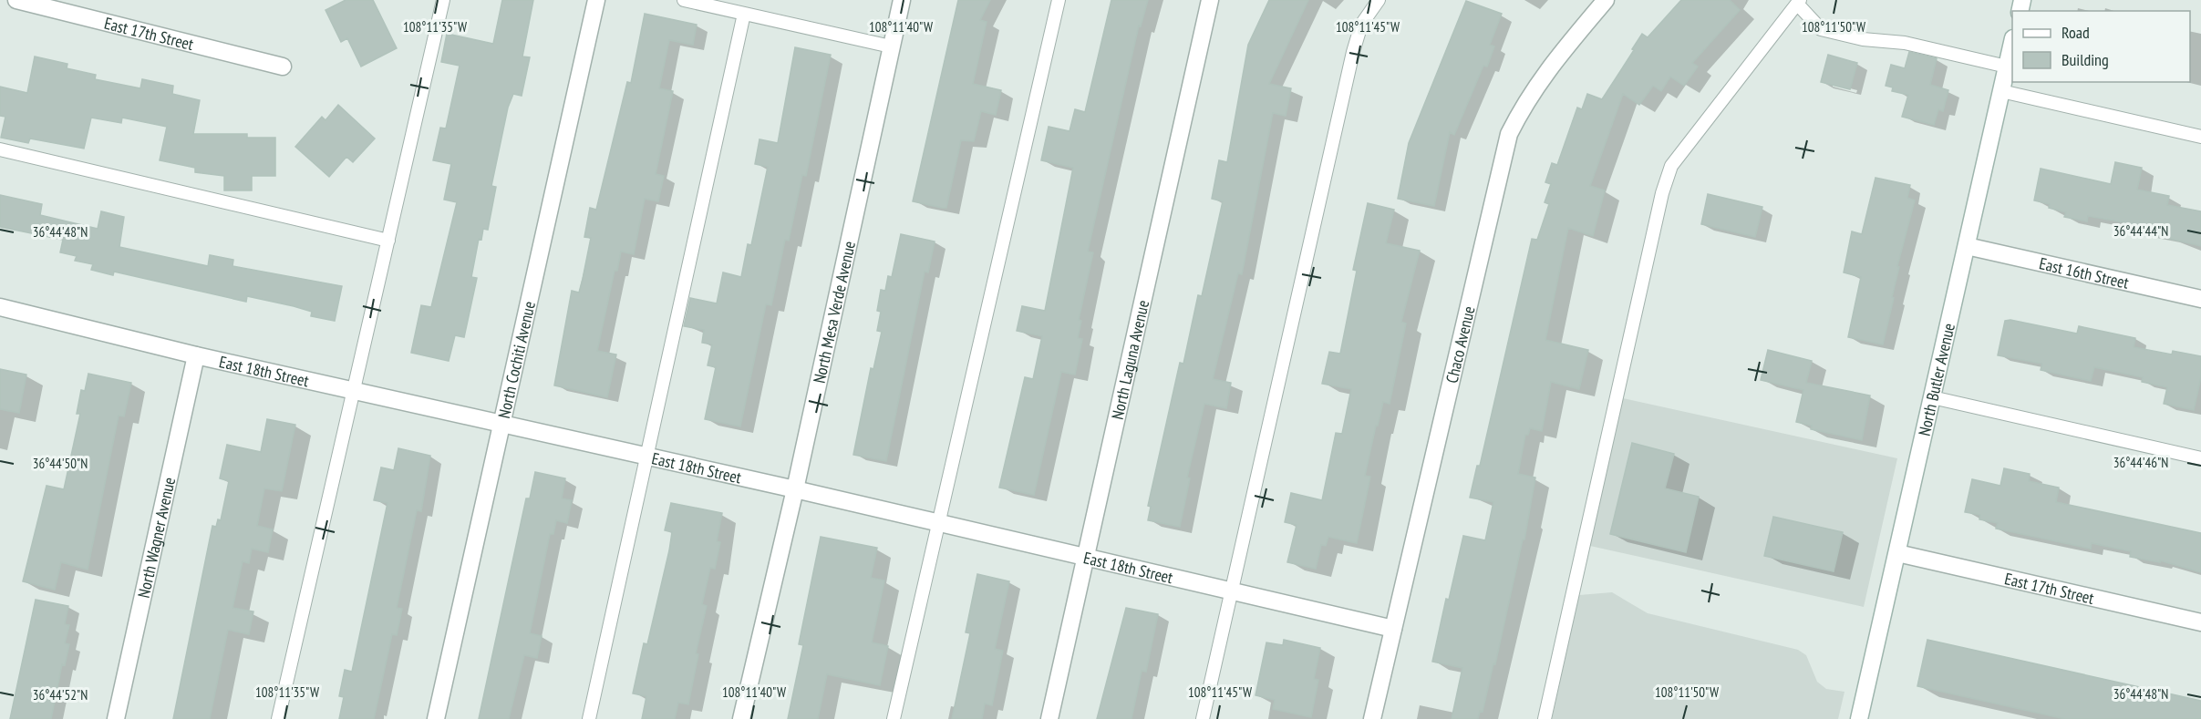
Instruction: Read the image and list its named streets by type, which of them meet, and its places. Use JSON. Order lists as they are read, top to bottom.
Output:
{
  "streets": {
    "street": [
      "East 17th Street",
      "East 16th Street",
      "North Mesa Verde Avenue",
      "Chaco Avenue",
      "North Cochiti Avenue",
      "North Laguna Avenue",
      "East 18th Street",
      "North Butler Avenue",
      "North Wagner Avenue"
    ]
  },
  "crossings": [
    ["East 17th Street", "North Butler Avenue"],
    ["East 16th Street", "North Butler Avenue"],
    ["North Mesa Verde Avenue", "East 18th Street"],
    ["Chaco Avenue", "East 18th Street"],
    ["North Cochiti Avenue", "East 18th Street"],
    ["North Laguna Avenue", "East 18th Street"],
    ["East 18th Street", "North Wagner Avenue"]
  ],
  "legend": ["Road", "Building"],
  "coordinates": [
    "108°11'35\"W",
    "108°11'40\"W",
    "108°11'45\"W",
    "108°11'50\"W",
    "36°44'44\"N",
    "36°44'48\"N",
    "36°44'46\"N",
    "36°44'50\"N",
    "36°44'52\"N"
  ]
}
